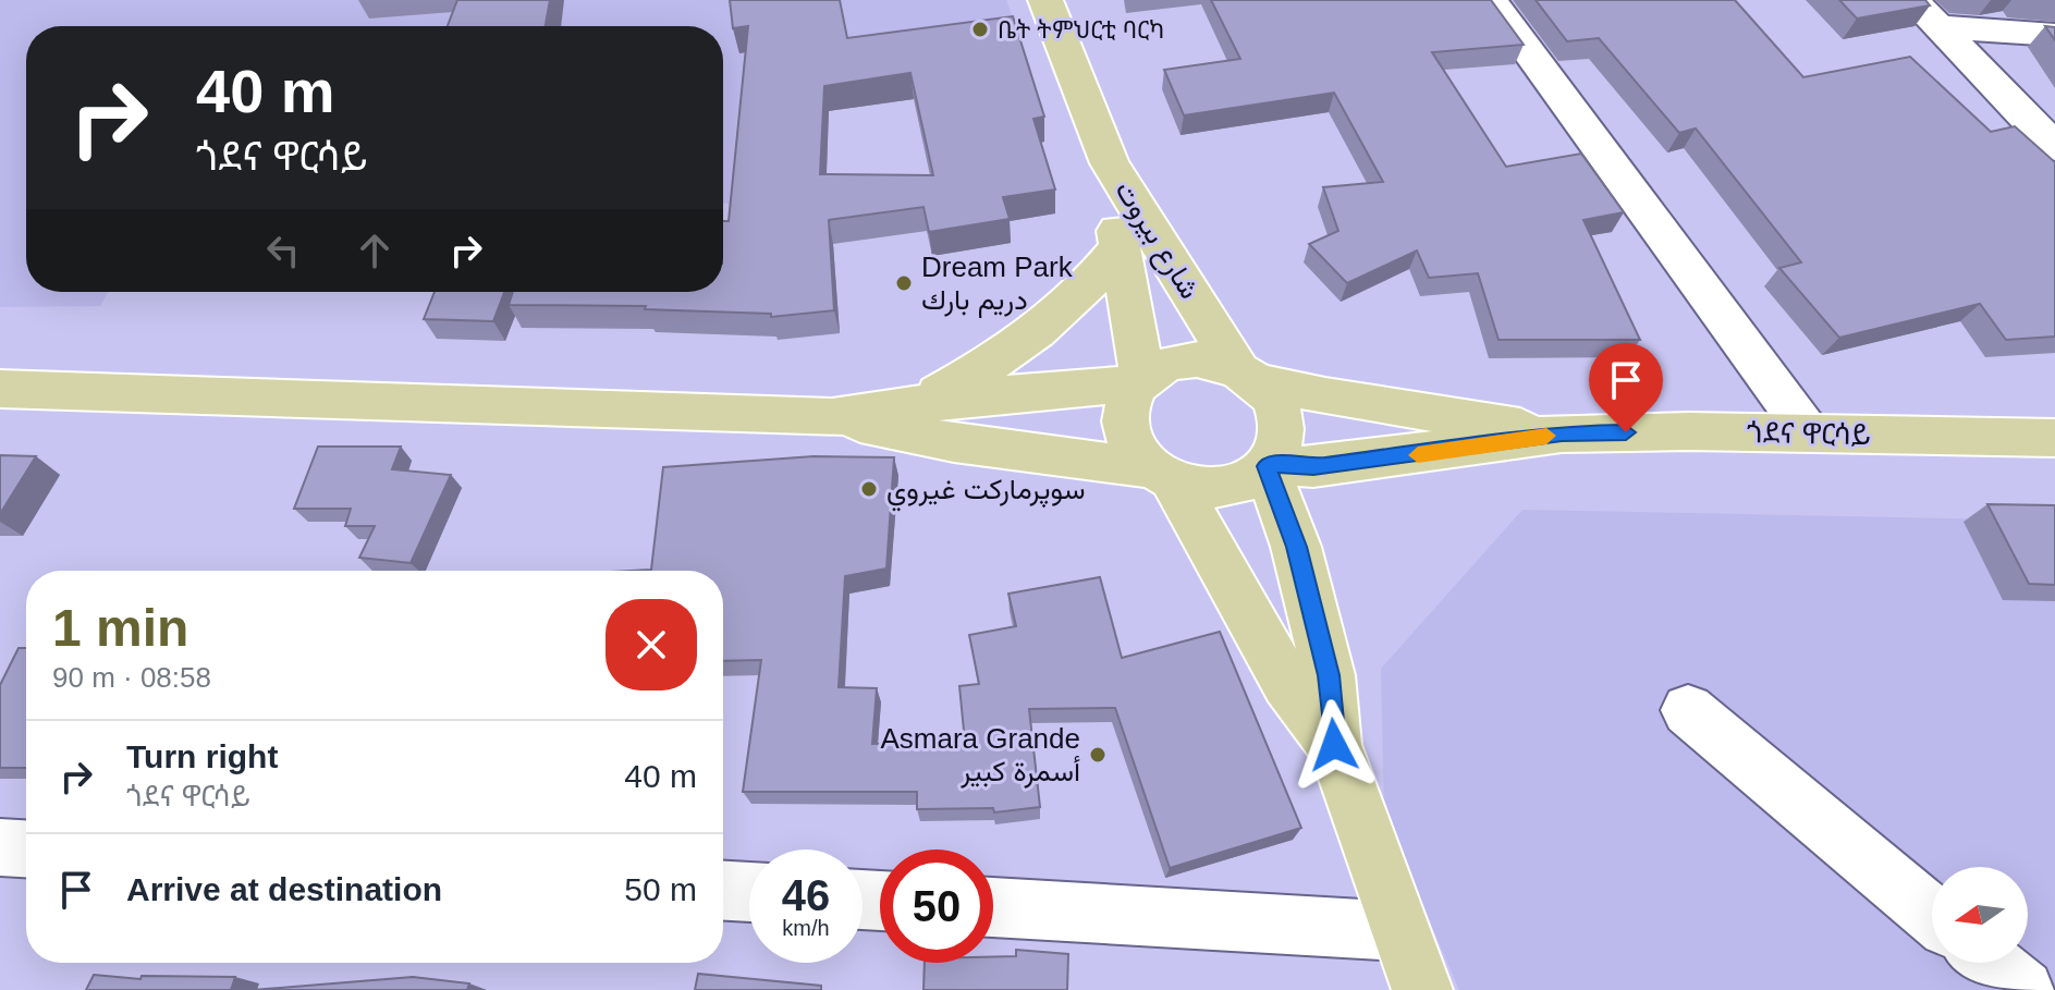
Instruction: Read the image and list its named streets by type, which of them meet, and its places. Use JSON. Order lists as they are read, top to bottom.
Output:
{
  "streets": {
    "main road": ["شارع بيروت", "ጎደና ዋርሳይ"]
  },
  "crossings": [
    ["شارع بيروت", "ጎደና ዋርሳይ"]
  ],
  "places": [
    "ቤት ትምህርቲ ባርካ",
    "Dream Park دريم بارك",
    "سوپرمارکت غيروي",
    "Asmara Grande أسمرة كبير"
  ],
  "north": "left",
  "page": {
    "turn": ["40 m", "ጎደና ዋርሳይ"],
    "heading": ["1 min", "90 m · 08:58"],
    "list": [
      {
        "name": "Turn right",
        "note": "ጎደና ዋርሳይ",
        "value": "40 m"
      },
      {
        "name": "Arrive at destination",
        "value": "50 m"
      }
    ],
    "speed": "46 km/h",
    "limit": "50"
  }
}
